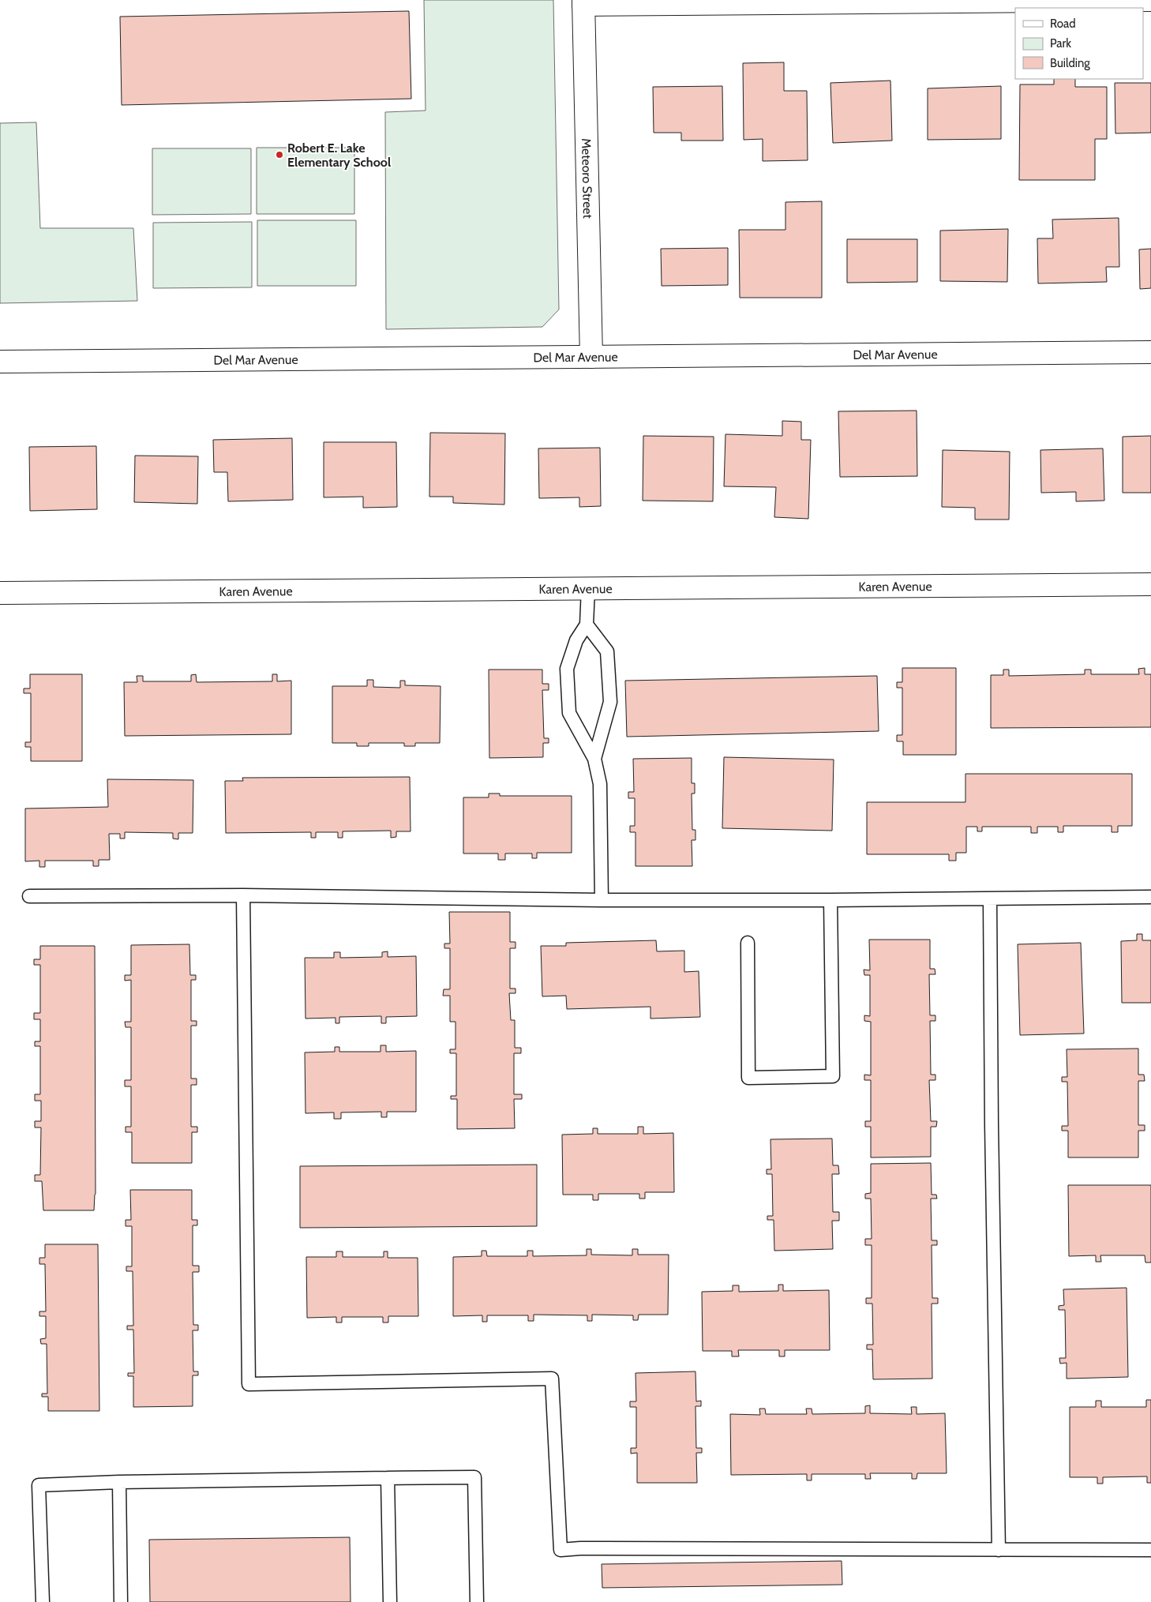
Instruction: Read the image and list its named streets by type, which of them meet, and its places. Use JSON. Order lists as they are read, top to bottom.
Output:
{
  "streets": {
    "street": ["Meteoro Street", "Del Mar Avenue", "Karen Avenue"]
  },
  "crossings": [
    ["Meteoro Street", "Del Mar Avenue"]
  ],
  "places": ["Robert E. Lake Elementary School"],
  "legend": ["Road", "Park", "Building"]
}
